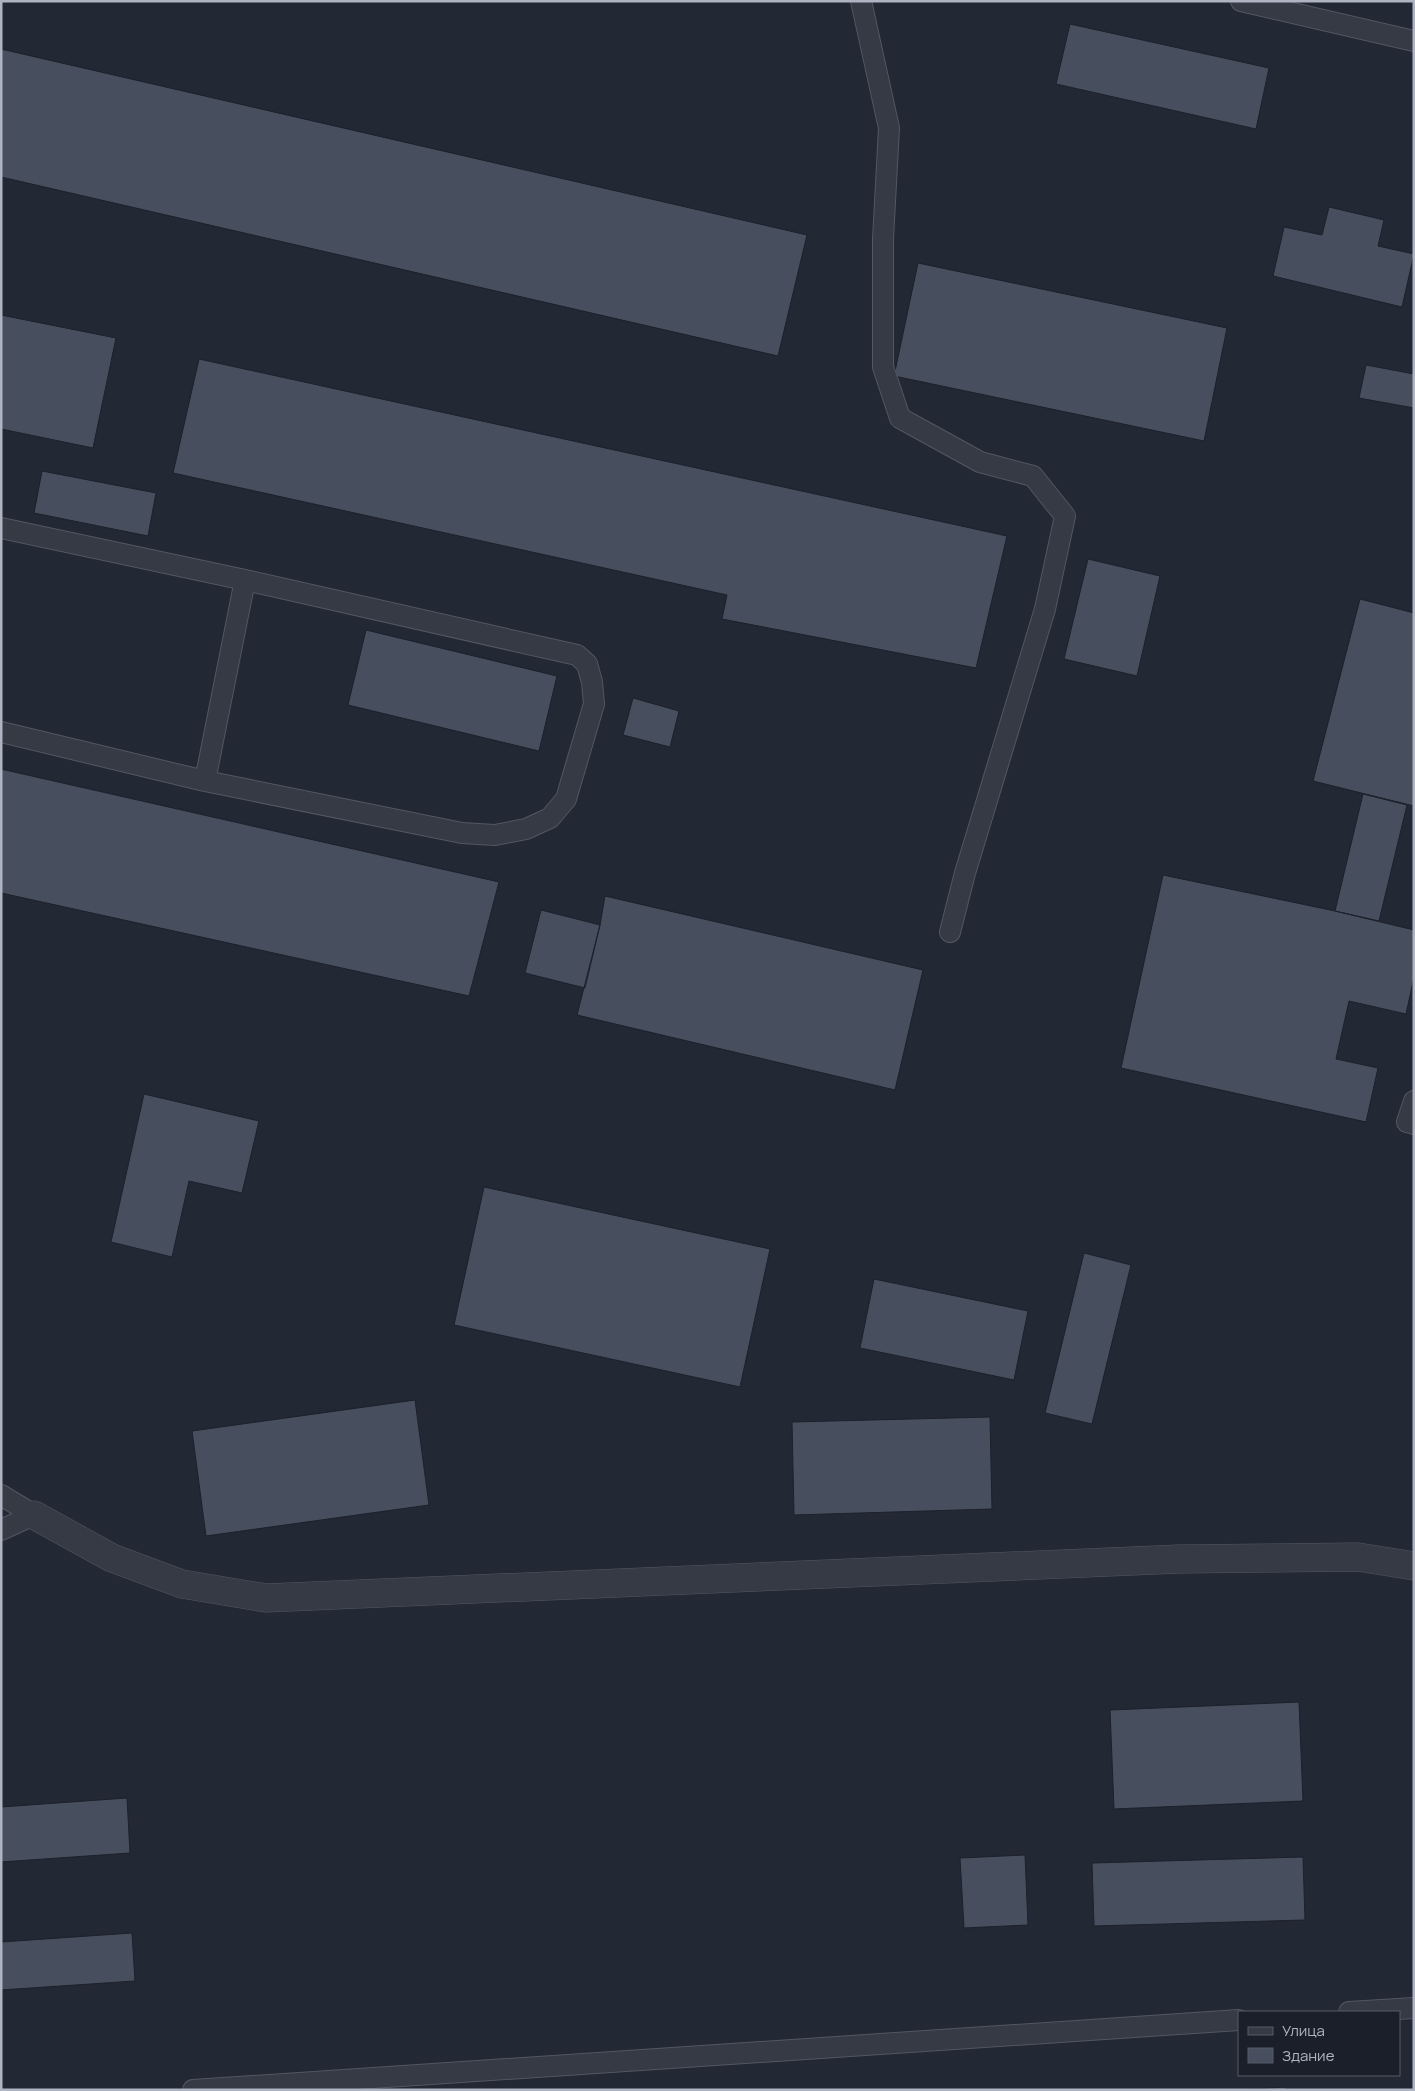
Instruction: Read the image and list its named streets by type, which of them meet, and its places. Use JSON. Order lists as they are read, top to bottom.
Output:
{
  "legend": ["Улица", "Здание"]
}
